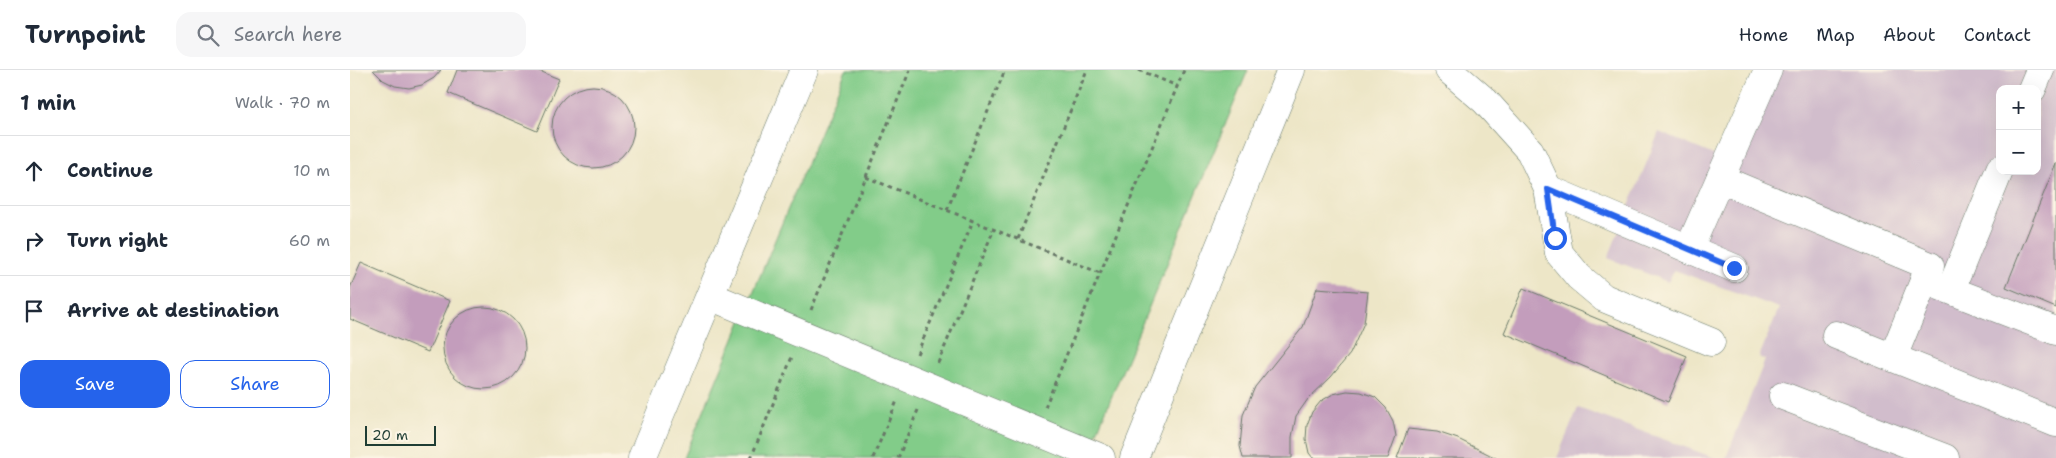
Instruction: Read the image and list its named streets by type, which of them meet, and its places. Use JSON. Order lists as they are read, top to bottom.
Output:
{
  "scale_bar": "20 m",
  "page": {
    "header": "Turnpoint",
    "search": "Search here",
    "nav": [
      "Home",
      "Map",
      "About",
      "Contact"
    ],
    "heading": ["1 min", "Walk · 70 m"],
    "map_buttons": ["+", "−"],
    "list": [
      ["Continue", "10 m"],
      ["Turn right", "60 m"],
      "Arrive at destination"
    ],
    "buttons": ["Save", "Share"],
    "scale": "20 m"
  }
}
